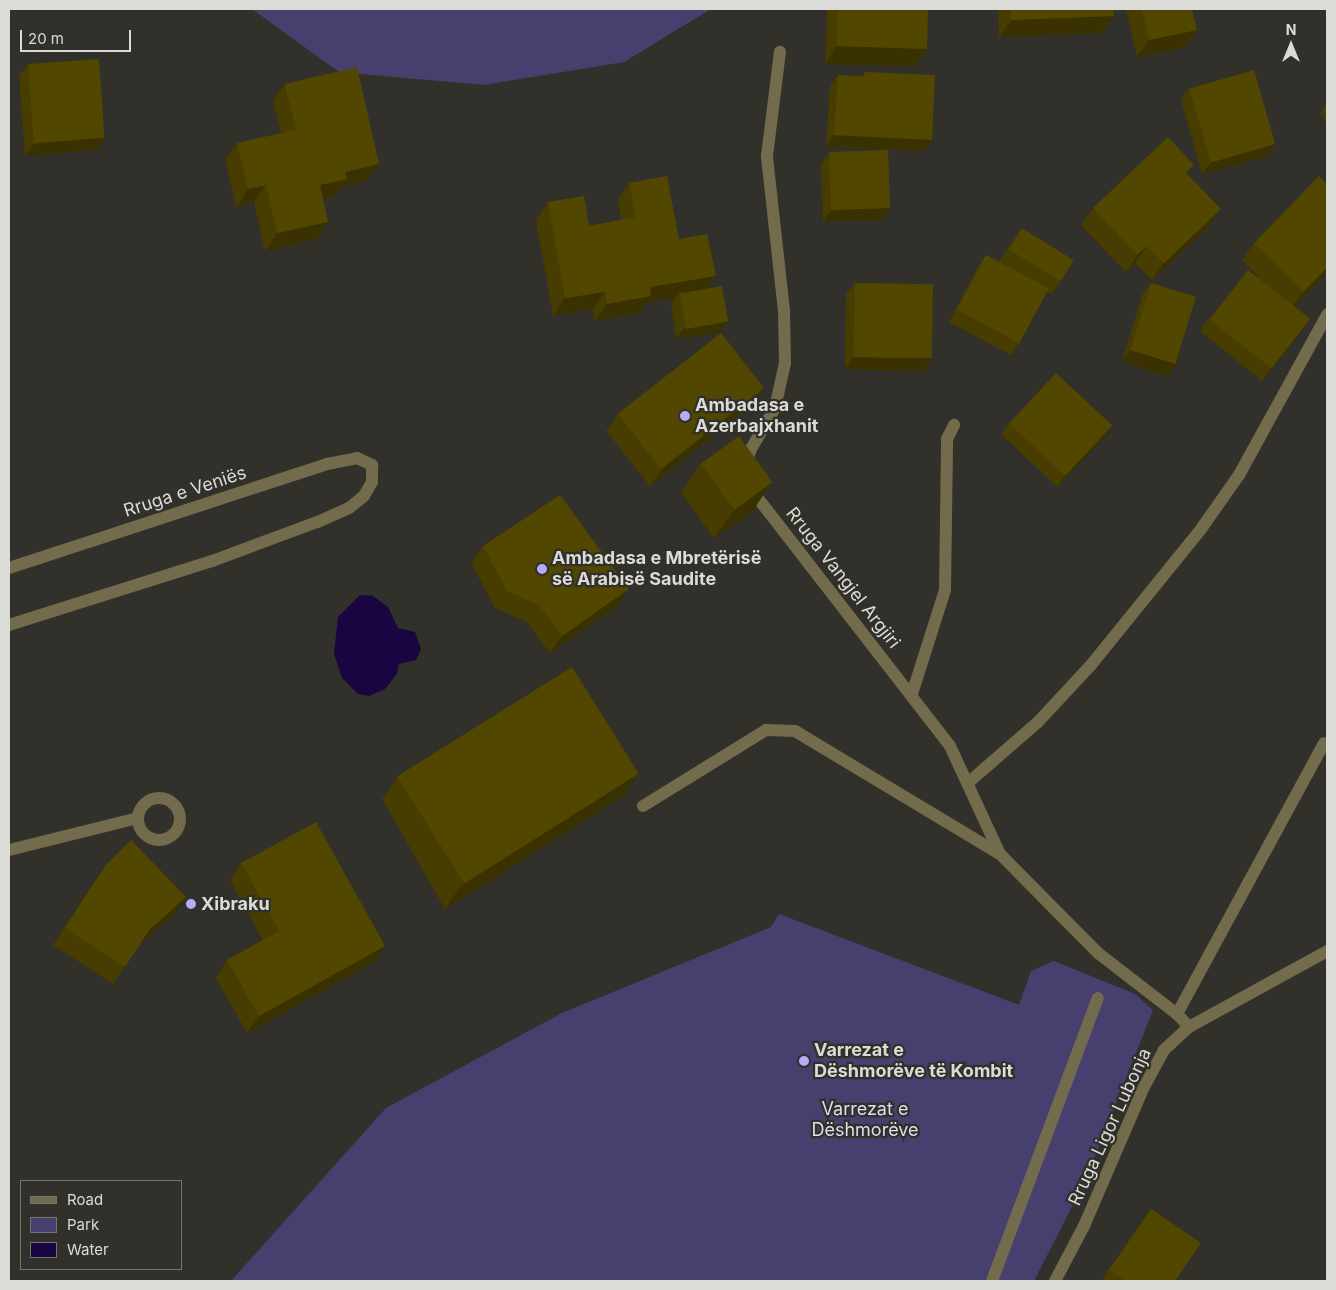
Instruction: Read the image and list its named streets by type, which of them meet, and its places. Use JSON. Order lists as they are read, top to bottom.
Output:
{
  "streets": {
    "street": ["Rruga e Veniës", "Rruga Vangjel Argjiri", "Rruga Ligor Lubonja"]
  },
  "crossings": [
    ["Rruga Vangjel Argjiri", "Rruga Ligor Lubonja"]
  ],
  "parks": ["Varrezat e Dëshmorëve"],
  "places": [
    "Ambadasa e Azerbajxhanit",
    "Ambadasa e Mbretërisë së Arabisë Saudite",
    "Xibraku",
    "Varrezat e Dëshmorëve të Kombit"
  ],
  "legend": ["Road", "Park", "Water"],
  "scale_bar": "20 m",
  "north": "top"
}
